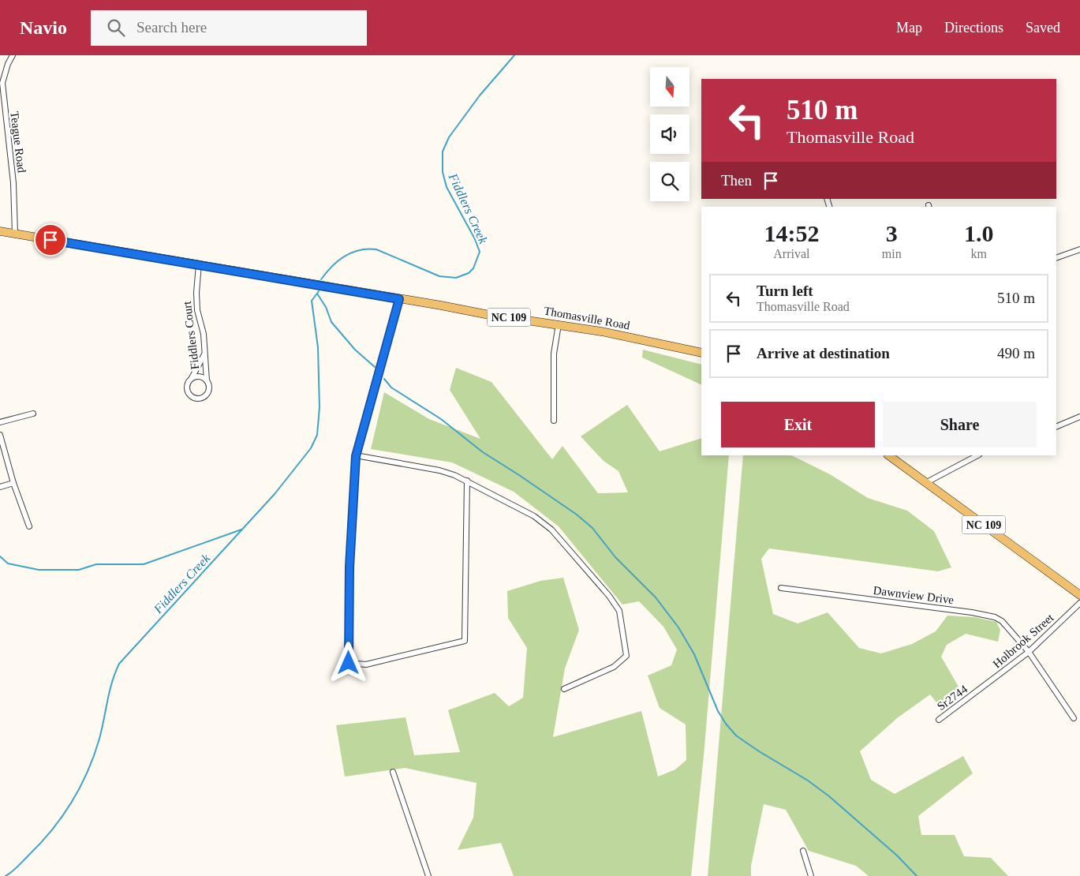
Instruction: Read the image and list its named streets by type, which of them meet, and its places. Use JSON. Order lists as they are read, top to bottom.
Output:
{
  "streets": {
    "main road": ["NC 109", "Thomasville Road"],
    "street": [
      "Teague Road",
      "Fiddlers Court",
      "Dawnview Drive",
      "Holbrook Street",
      "Sr2744"
    ]
  },
  "crossings": [
    ["Teague Road", "Thomasville Road"],
    ["Thomasville Road", "Fiddlers Court"],
    ["Dawnview Drive", "Holbrook Street"],
    ["Holbrook Street", "Sr2744"]
  ],
  "water": ["Fiddlers Creek"],
  "north": "bottom",
  "page": {
    "header": "Navio",
    "search": "Search here",
    "nav": ["Map", "Directions", "Saved"],
    "turn": ["510 m", "Thomasville Road"],
    "then": "Then",
    "eta": [
      "14:52",
      "Arrival",
      "3",
      "min",
      "1.0",
      "km"
    ],
    "list": [
      {
        "name": "Turn left",
        "note": "Thomasville Road",
        "value": "510 m"
      },
      {
        "name": "Arrive at destination",
        "value": "490 m"
      }
    ],
    "buttons": ["Exit", "Share"]
  }
}
